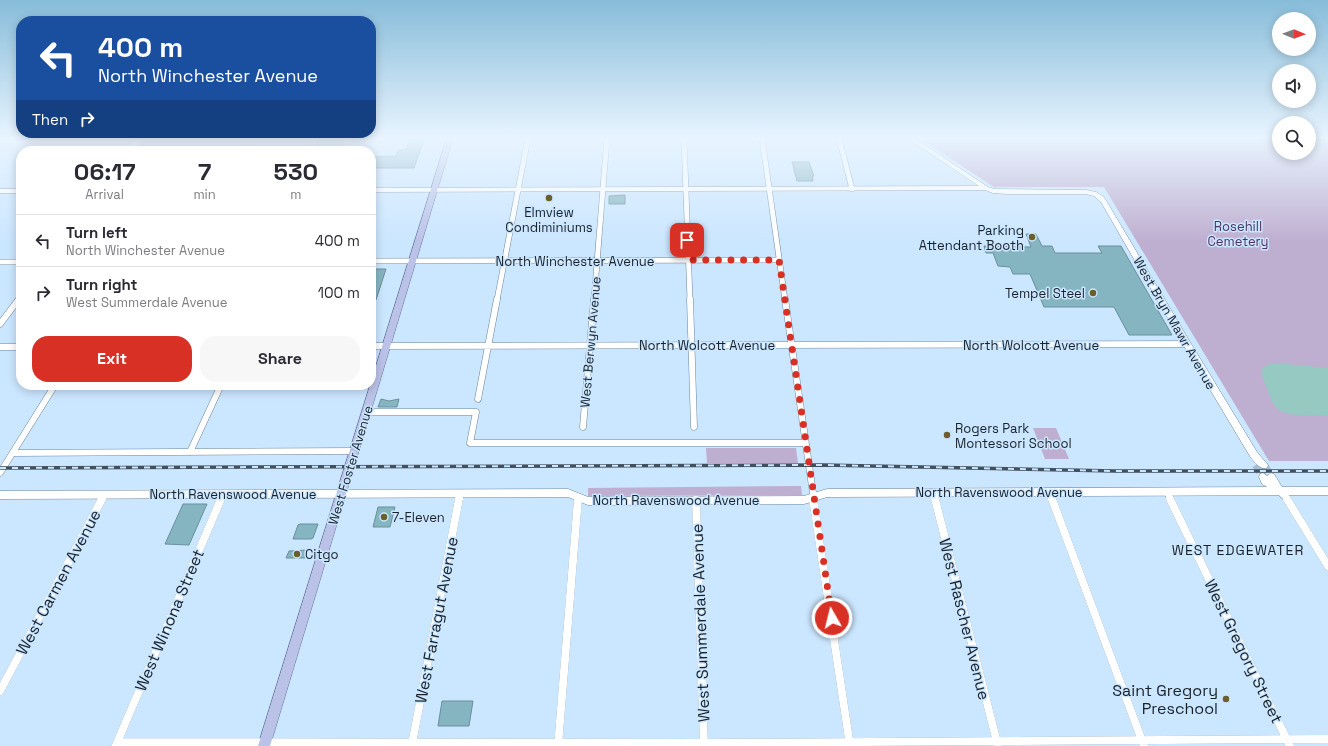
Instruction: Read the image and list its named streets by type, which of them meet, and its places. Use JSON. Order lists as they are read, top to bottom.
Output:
{
  "streets": {
    "main road": ["West Foster Avenue"],
    "street": [
      "North Winchester Avenue",
      "West Bryn Mawr Avenue",
      "West Berwyn Avenue",
      "North Wolcott Avenue",
      "North Ravenswood Avenue",
      "West Carmen Avenue",
      "West Rascher Avenue",
      "West Winona Street",
      "West Farragut Avenue",
      "West Summerdale Avenue",
      "West Gregory Street"
    ]
  },
  "crossings": [
    ["North Winchester Avenue", "West Berwyn Avenue"],
    ["North Winchester Avenue", "West Foster Avenue"],
    ["West Bryn Mawr Avenue", "North Wolcott Avenue"],
    ["West Berwyn Avenue", "North Wolcott Avenue"],
    ["North Wolcott Avenue", "West Foster Avenue"],
    ["West Foster Avenue", "North Ravenswood Avenue"],
    ["North Ravenswood Avenue", "West Carmen Avenue"],
    ["North Ravenswood Avenue", "West Rascher Avenue"],
    ["North Ravenswood Avenue", "West Winona Street"],
    ["North Ravenswood Avenue", "West Farragut Avenue"],
    ["North Ravenswood Avenue", "West Summerdale Avenue"],
    ["North Ravenswood Avenue", "West Gregory Street"]
  ],
  "districts": ["WEST EDGEWATER"],
  "parks": ["Rosehill Cemetery"],
  "places": [
    "Elmview Condiminiums",
    "Parking Attendant Booth",
    "Tempel Steel",
    "Rogers Park Montessori School",
    "7-Eleven",
    "Citgo",
    "Saint Gregory Preschool"
  ],
  "north": "right",
  "page": {
    "turn": ["400 m", "North Winchester Avenue"],
    "then": "Then",
    "eta": [
      "06:17",
      "Arrival",
      "7",
      "min",
      "530",
      "m"
    ],
    "list": [
      {
        "name": "Turn left",
        "note": "North Winchester Avenue",
        "value": "400 m"
      },
      {
        "name": "Turn right",
        "note": "West Summerdale Avenue",
        "value": "100 m"
      }
    ],
    "buttons": ["Exit", "Share"]
  }
}
